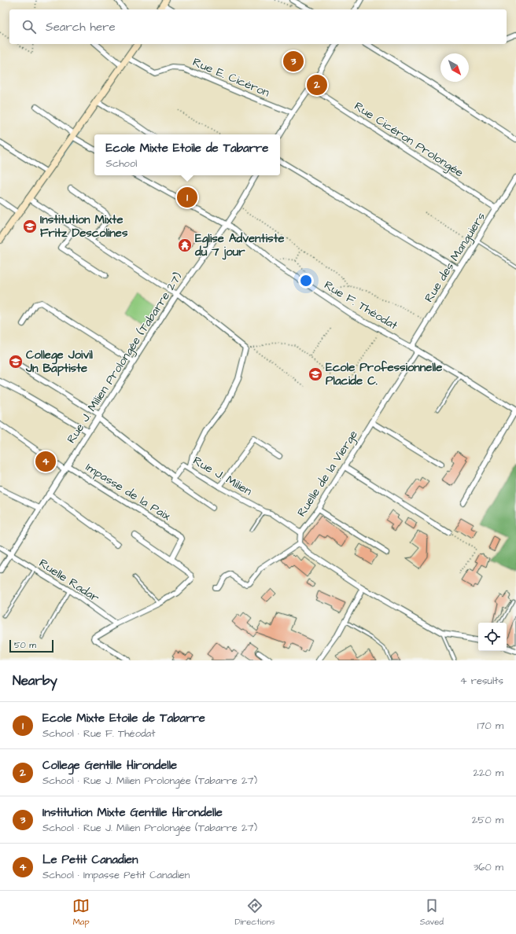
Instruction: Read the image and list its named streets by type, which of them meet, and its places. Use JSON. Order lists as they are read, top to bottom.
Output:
{
  "streets": {
    "street": [
      "Rue E. Cicéron",
      "Rue Cicéron Prolongée",
      "Rue des Manguiers",
      "Rue F. Théodat",
      "Rue J. Milien Prolongée (Tabarre 27)",
      "Ruelle de la Vierge",
      "Rue J. Milien",
      "Impasse de la Paix",
      "Ruelle Radar"
    ]
  },
  "crossings": [
    ["Rue Cicéron Prolongée", "Rue des Manguiers"],
    ["Rue des Manguiers", "Rue F. Théodat"],
    ["Rue F. Théodat", "Rue J. Milien Prolongée (Tabarre 27)"],
    ["Rue F. Théodat", "Ruelle de la Vierge"],
    ["Rue J. Milien Prolongée (Tabarre 27)", "Impasse de la Paix"],
    ["Rue J. Milien Prolongée (Tabarre 27)", "Ruelle Radar"],
    ["Ruelle de la Vierge", "Rue J. Milien"]
  ],
  "places": {
    "school or university": ["Institution Mixte Fritz Descolines", "College Joivil Jn Baptiste", "Ecole Professionnelle Placide C."],
    "temple": ["Eglise Adventiste du 7 jour"]
  },
  "scale_bar": "50 m",
  "north": "bottom right",
  "page": {
    "search": "Search here",
    "pins": [
      "3",
      "2",
      "1",
      "4"
    ],
    "popup": ["Ecole Mixte Etoile de Tabarre", "School"],
    "scale": "50 m",
    "heading": ["Nearby", "4 results"],
    "list": [
      {
        "mark": "1",
        "name": "Ecole Mixte Etoile de Tabarre",
        "note": "School · Rue F. Théodat",
        "value": "170 m"
      },
      {
        "mark": "2",
        "name": "College Gentille Hirondelle",
        "note": "School · Rue J. Milien Prolongée (Tabarre 27)",
        "value": "220 m"
      },
      {
        "mark": "3",
        "name": "Institution Mixte Gentille Hirondelle",
        "note": "School · Rue J. Milien Prolongée (Tabarre 27)",
        "value": "250 m"
      },
      {
        "mark": "4",
        "name": "Le Petit Canadien",
        "note": "School · Impasse Petit Canadien",
        "value": "360 m"
      }
    ],
    "nav": ["Map", "Directions", "Saved"]
  }
}
